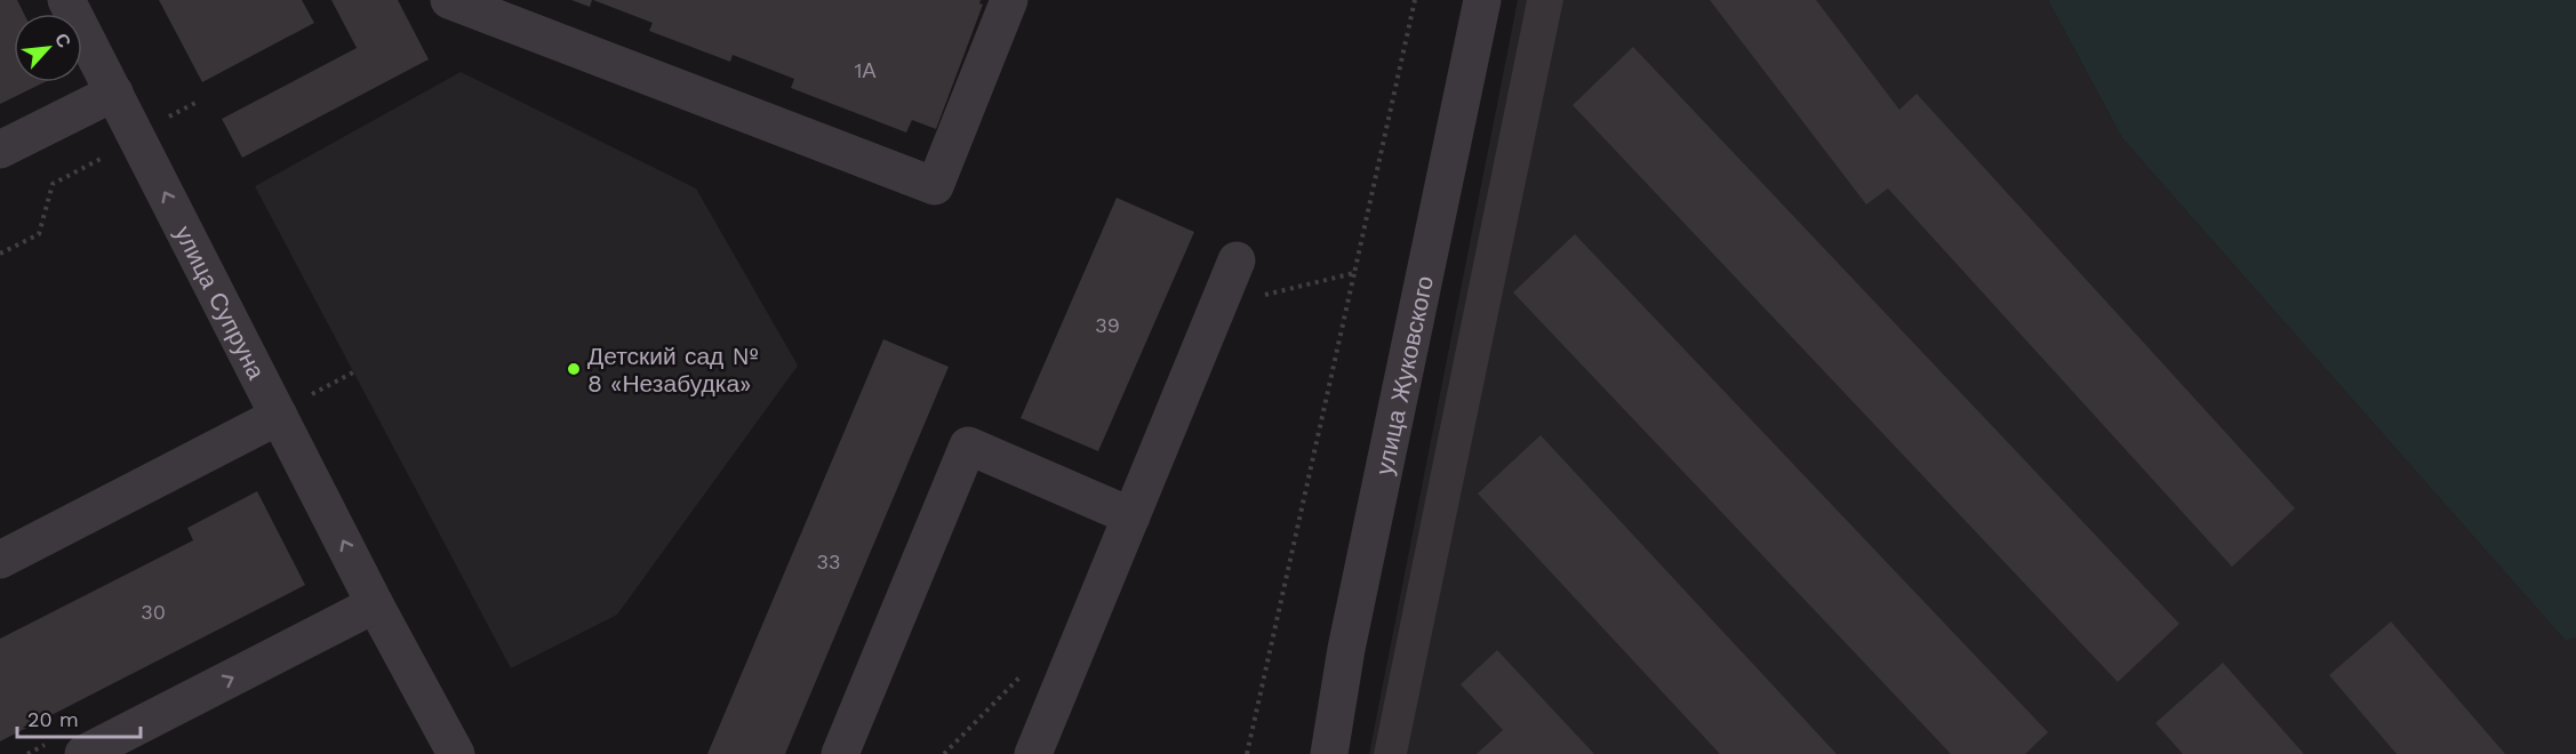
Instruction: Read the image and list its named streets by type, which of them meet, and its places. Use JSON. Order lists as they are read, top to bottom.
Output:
{
  "streets": {
    "street": ["улица Супруна", "улица Жуковского"]
  },
  "one_way": ["улица Супруна"],
  "places": ["Детский сад № 8 «Незабудка»"],
  "house_numbers": [
    "1А",
    "39",
    "33",
    "30"
  ],
  "scale_bar": "20 m",
  "north": "top right"
}
